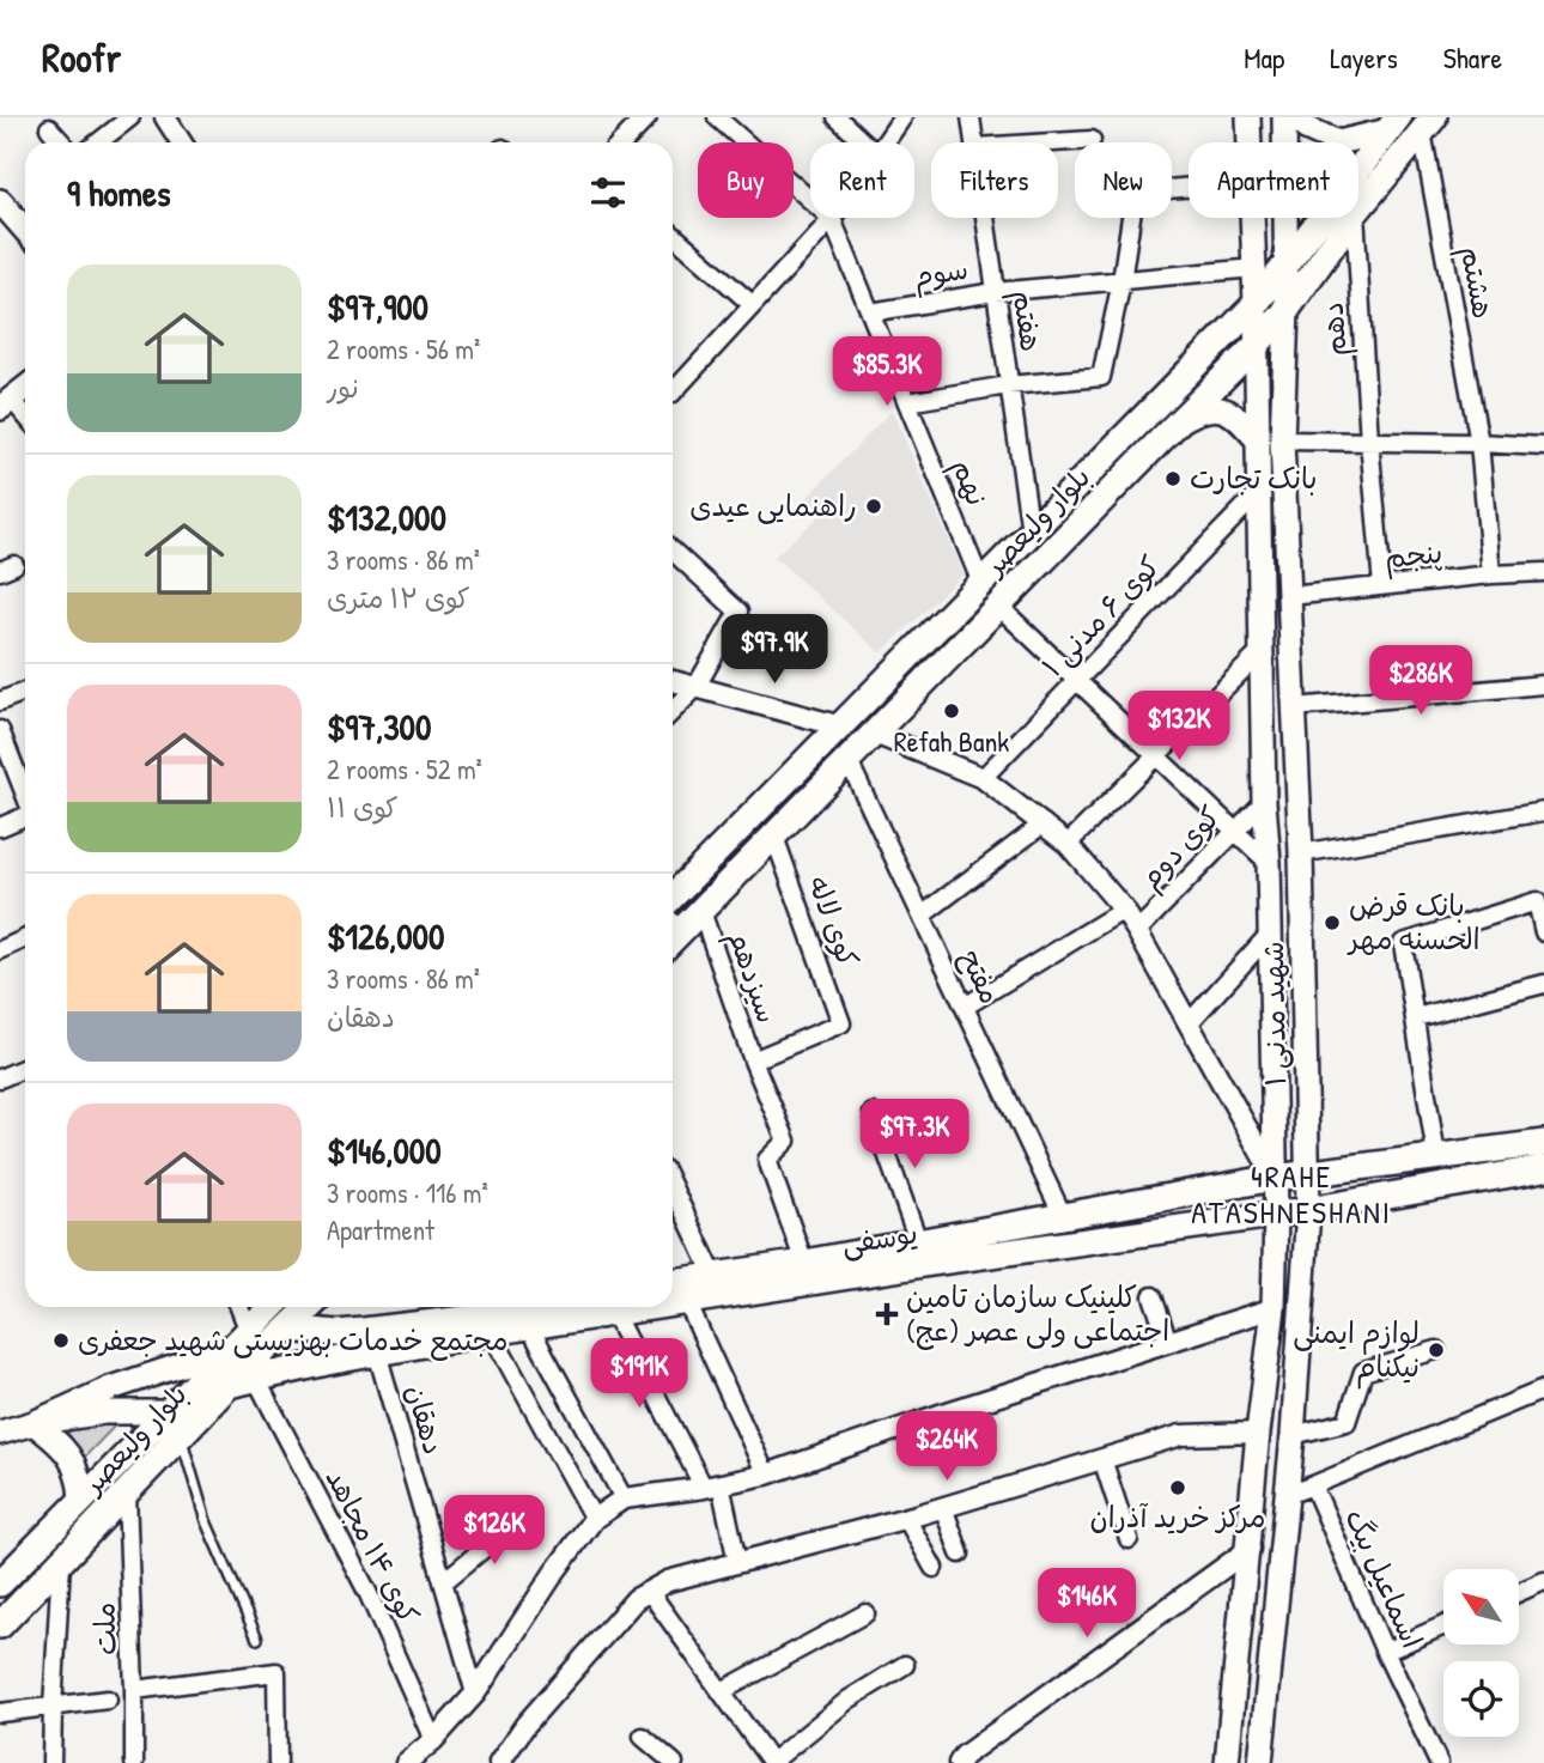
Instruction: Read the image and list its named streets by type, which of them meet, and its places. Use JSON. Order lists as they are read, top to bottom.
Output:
{
  "streets": {
    "main road": ["بلوار ولیعصر", "شهید مدنی ۱", "یوسفی"],
    "street": [
      "سوم",
      "هشتم",
      "هفتم",
      "دهم",
      "نهم",
      "پنجم",
      "کوی ۶ مدنی ۱",
      "کوی دوم",
      "کوی لاله",
      "سیزدهم",
      "مفتح",
      "دهقان",
      "کوی ۱۴ مجاهد",
      "اسماعیل بیگ",
      "ملت"
    ]
  },
  "crossings": [
    ["سوم", "هفتم"],
    ["سوم", "نهم"],
    ["سوم", "شهید مدنی ۱"],
    ["هشتم", "بلوار ولیعصر"],
    ["هشتم", "پنجم"],
    ["هفتم", "بلوار ولیعصر"],
    ["دهم", "پنجم"],
    ["نهم", "بلوار ولیعصر"],
    ["بلوار ولیعصر", "کوی لاله"],
    ["بلوار ولیعصر", "سیزدهم"],
    ["بلوار ولیعصر", "مفتح"],
    ["بلوار ولیعصر", "شهید مدنی ۱"],
    ["بلوار ولیعصر", "یوسفی"],
    ["بلوار ولیعصر", "ملت"],
    ["پنجم", "شهید مدنی ۱"],
    ["کوی ۶ مدنی ۱", "شهید مدنی ۱"],
    ["کوی دوم", "شهید مدنی ۱"],
    ["کوی لاله", "سیزدهم"],
    ["سیزدهم", "یوسفی"],
    ["مفتح", "یوسفی"],
    ["شهید مدنی ۱", "یوسفی"],
    ["شهید مدنی ۱", "اسماعیل بیگ"],
    ["یوسفی", "دهقان"],
    ["یوسفی", "کوی ۱۴ مجاهد"]
  ],
  "districts": ["4RAHE ATASHNESHANI"],
  "places": {
    "other": [
      "بانک تجارت",
      "راهنمایی عیدی",
      "Refah Bank",
      "بانک قرض الحسنه مهر",
      "مجتمع خدمات بهزیستی شهید جعفری",
      "لوازم ایمنی نیکنام",
      "مرکز خرید آذران"
    ],
    "health": ["کلینیک سازمان تامین اجتماعی ولی عصر (عج)"]
  },
  "north": "top left",
  "page": {
    "header": "Roofr",
    "nav": ["Map", "Layers", "Share"],
    "chip": [
      "Buy",
      "Rent",
      "Filters",
      "New",
      "Apartment"
    ],
    "heading": "9 homes",
    "list": [
      {
        "name": "$97,900",
        "note": "2 rooms · 56 m² · نور"
      },
      {
        "name": "$132,000",
        "note": "3 rooms · 86 m² · کوی ۱۲ متری"
      },
      {
        "name": "$97,300",
        "note": "2 rooms · 52 m² · کوی ۱۱"
      },
      {
        "name": "$126,000",
        "note": "3 rooms · 86 m² · دهقان"
      },
      {
        "name": "$146,000",
        "note": "3 rooms · 116 m² · Apartment"
      }
    ],
    "price": [
      "$85.3K",
      "$97.9K",
      "$286K",
      "$132K",
      "$97.3K",
      "$191K",
      "$264K",
      "$126K",
      "$146K"
    ]
  }
}
